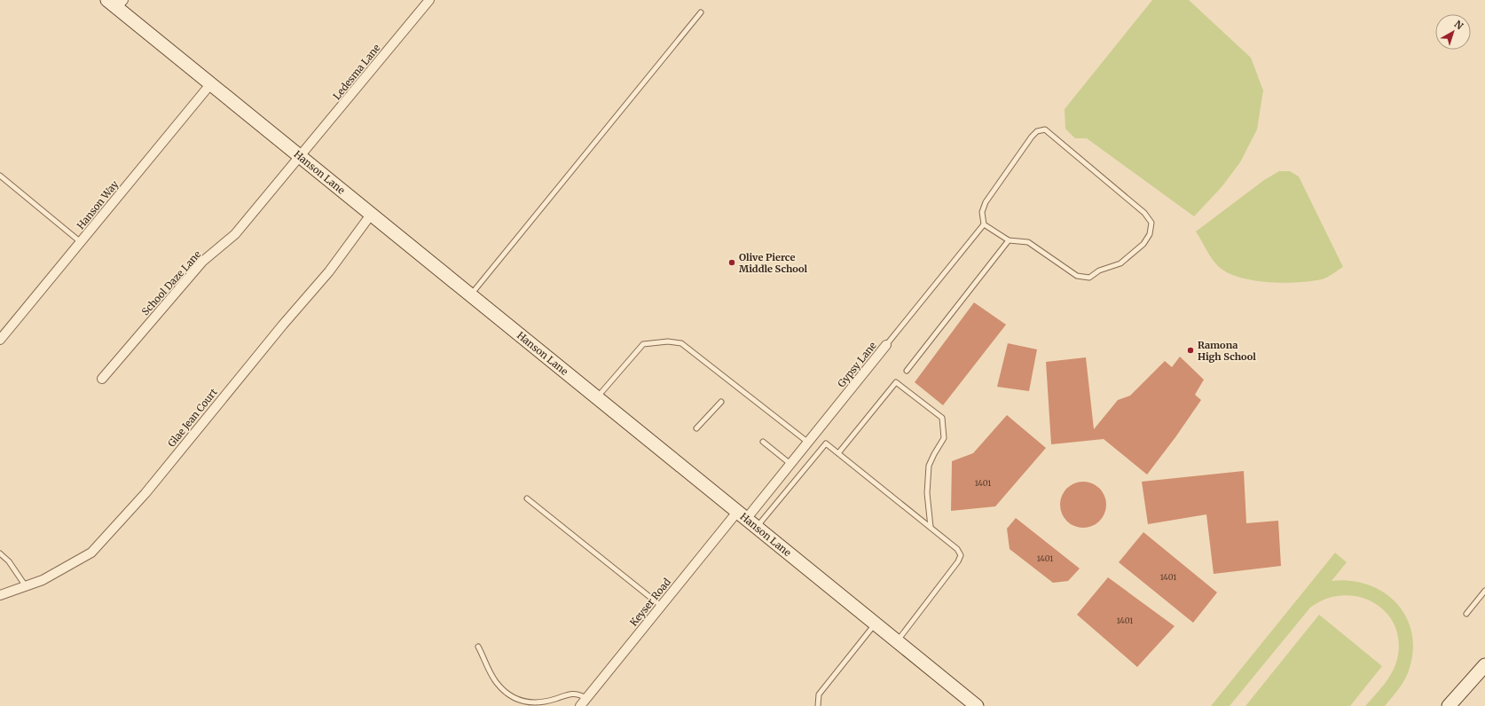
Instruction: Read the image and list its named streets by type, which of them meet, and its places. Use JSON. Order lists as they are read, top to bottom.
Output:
{
  "streets": {
    "main road": ["Hanson Lane"],
    "street": [
      "Ledesma Lane",
      "Hanson Way",
      "School Daze Lane",
      "Gypsy Lane",
      "Glae Jean Court",
      "Keyser Road"
    ]
  },
  "crossings": [
    ["Ledesma Lane", "Hanson Lane"],
    ["Ledesma Lane", "School Daze Lane"],
    ["Hanson Lane", "Hanson Way"],
    ["Hanson Lane", "School Daze Lane"],
    ["Hanson Lane", "Gypsy Lane"],
    ["Hanson Lane", "Glae Jean Court"],
    ["Hanson Lane", "Keyser Road"],
    ["Gypsy Lane", "Keyser Road"]
  ],
  "places": ["Olive Pierce Middle School", "Ramona High School"],
  "house_numbers": [
    "1401",
    "1401",
    "1401",
    "1401"
  ],
  "north": "top right"
}
